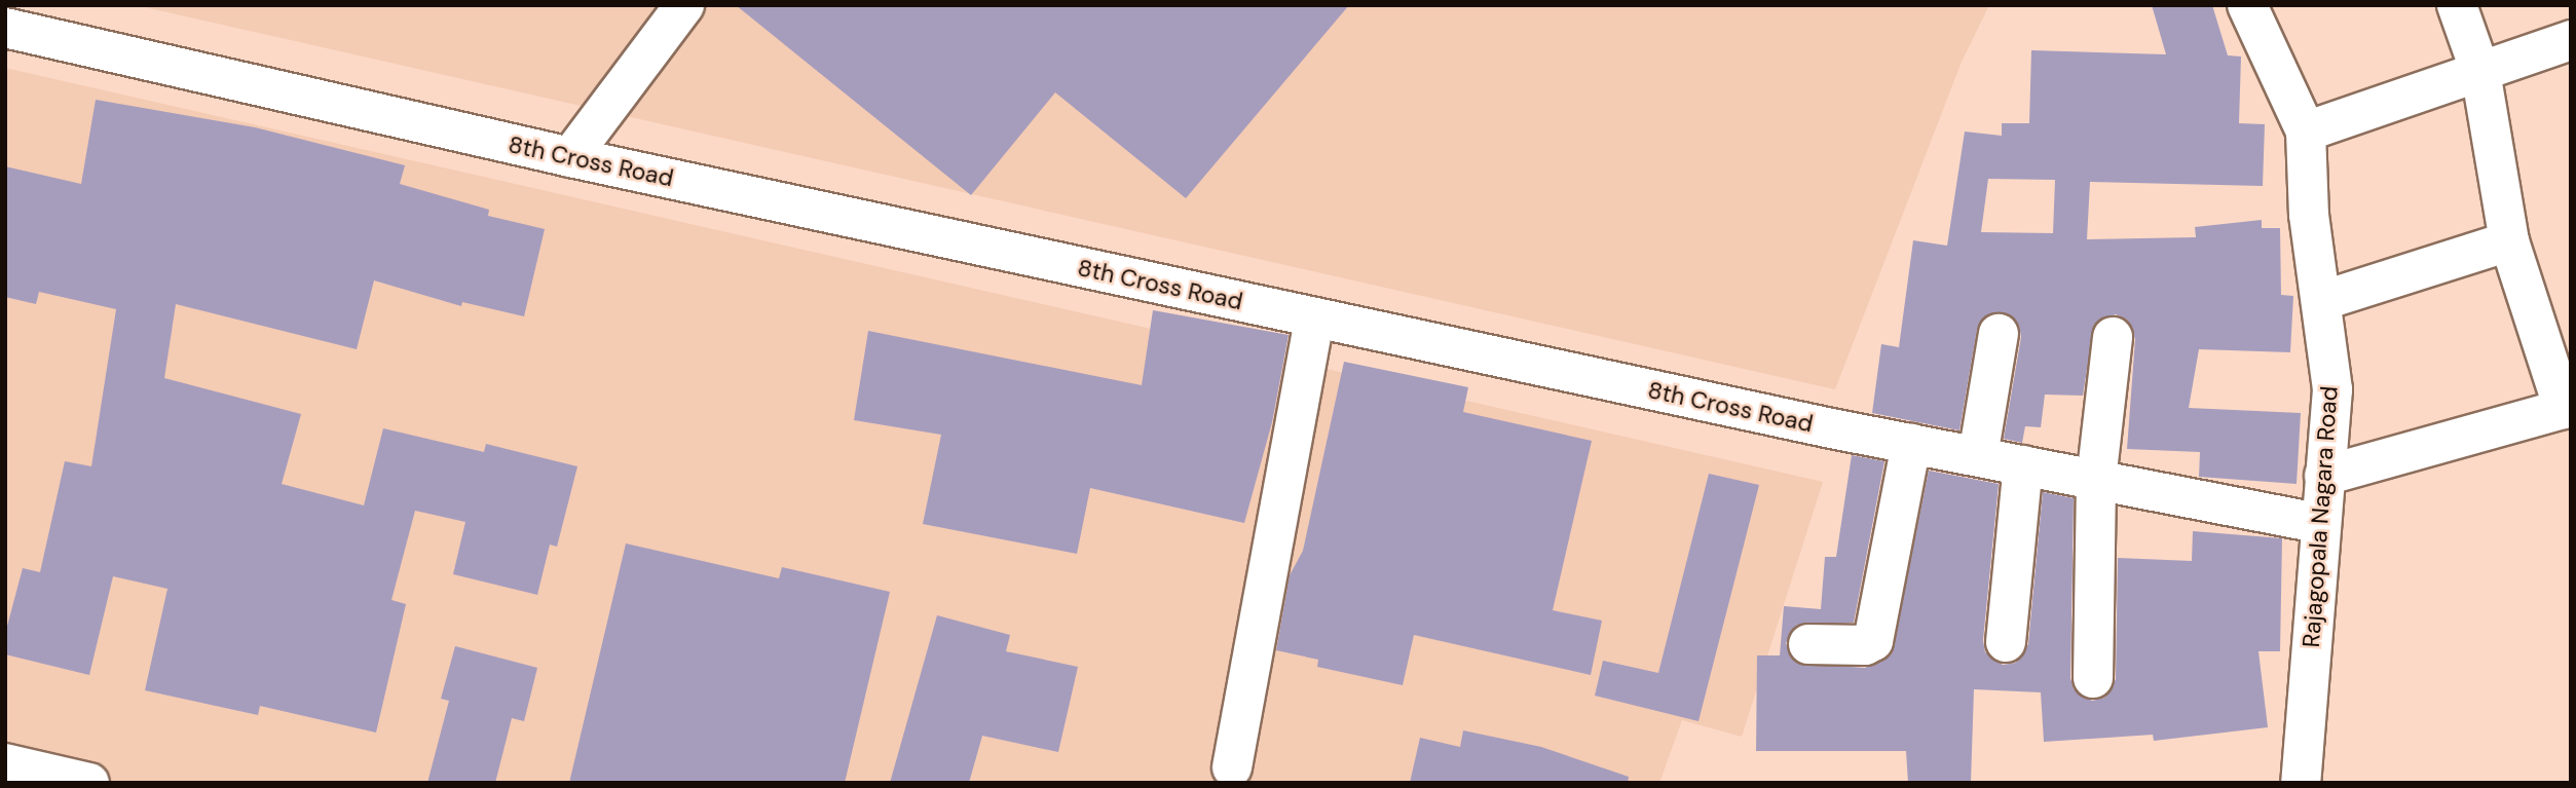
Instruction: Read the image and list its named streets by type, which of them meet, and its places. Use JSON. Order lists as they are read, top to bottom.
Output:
{
  "streets": {
    "street": ["8th Cross Road", "Rajagopala Nagara Road"]
  },
  "crossings": [
    ["8th Cross Road", "Rajagopala Nagara Road"]
  ]
}
